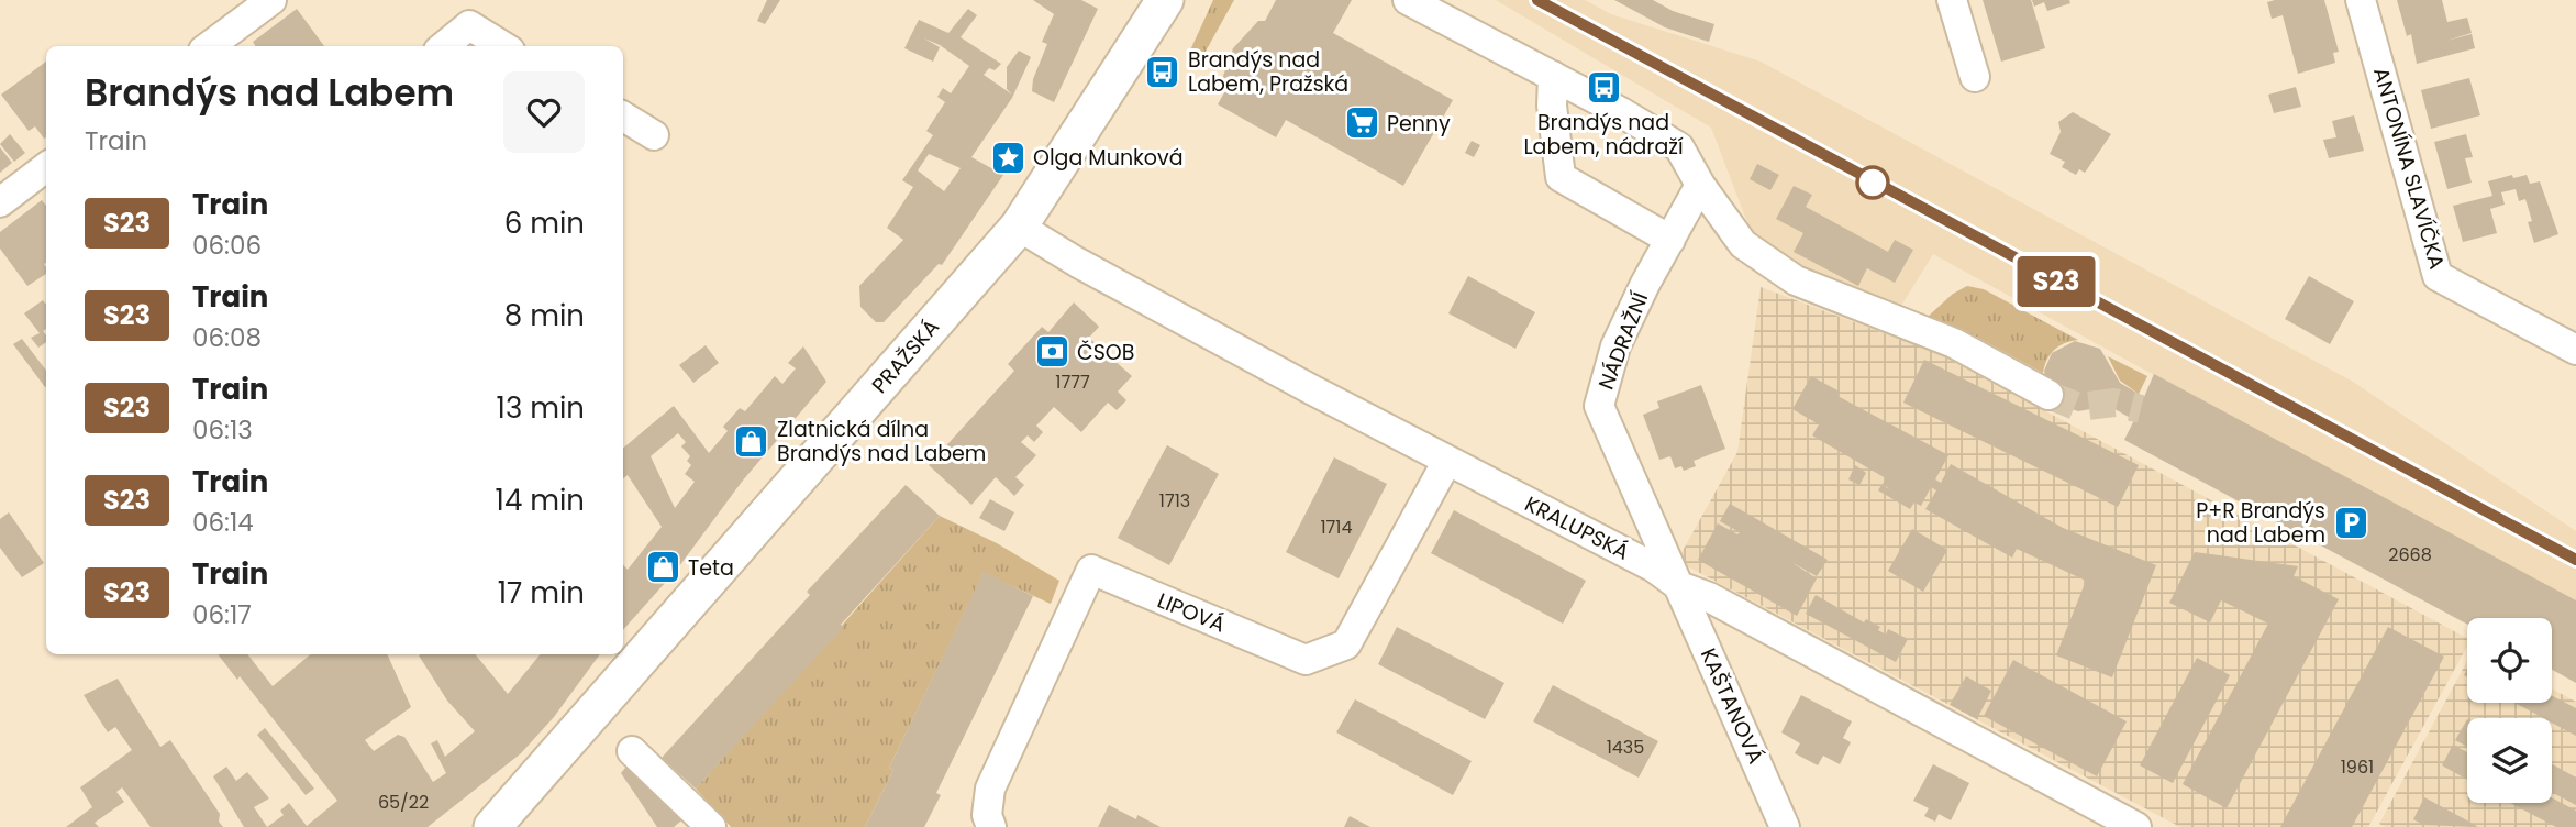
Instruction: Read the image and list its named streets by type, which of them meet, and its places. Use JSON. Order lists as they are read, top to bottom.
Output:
{
  "streets": {
    "main road": ["PRAŽSKÁ"],
    "street": [
      "ANTONÍNA SLAVÍČKA",
      "NÁDRAŽNÍ",
      "KRALUPSKÁ",
      "LIPOVÁ",
      "KAŠTANOVÁ"
    ]
  },
  "crossings": [
    ["NÁDRAŽNÍ", "KRALUPSKÁ"],
    ["NÁDRAŽNÍ", "KAŠTANOVÁ"],
    ["PRAŽSKÁ", "KRALUPSKÁ"],
    ["KRALUPSKÁ", "LIPOVÁ"],
    ["KRALUPSKÁ", "KAŠTANOVÁ"]
  ],
  "places": {
    "bus stop": ["Brandýs nad Labem, Pražská", "Brandýs nad Labem, nádraží"],
    "supermarket": ["Penny"],
    "place": ["Olga Munková"],
    "bank": ["ČSOB"],
    "shop": ["Zlatnická dílna Brandýs nad Labem", "Teta"],
    "parking": ["P+R Brandýs nad Labem"]
  },
  "house_numbers": [
    "1777",
    "1713",
    "1714",
    "2668",
    "1435",
    "1961",
    "65/22"
  ],
  "page": {
    "on_map": "S23",
    "heading": ["Brandýs nad Labem", "Train"],
    "list": [
      {
        "mark": "S23",
        "name": "Train",
        "note": "06:06",
        "value": "6 min"
      },
      {
        "mark": "S23",
        "name": "Train",
        "note": "06:08",
        "value": "8 min"
      },
      {
        "mark": "S23",
        "name": "Train",
        "note": "06:13",
        "value": "13 min"
      },
      {
        "mark": "S23",
        "name": "Train",
        "note": "06:14",
        "value": "14 min"
      },
      {
        "mark": "S23",
        "name": "Train",
        "note": "06:17",
        "value": "17 min"
      }
    ]
  }
}
